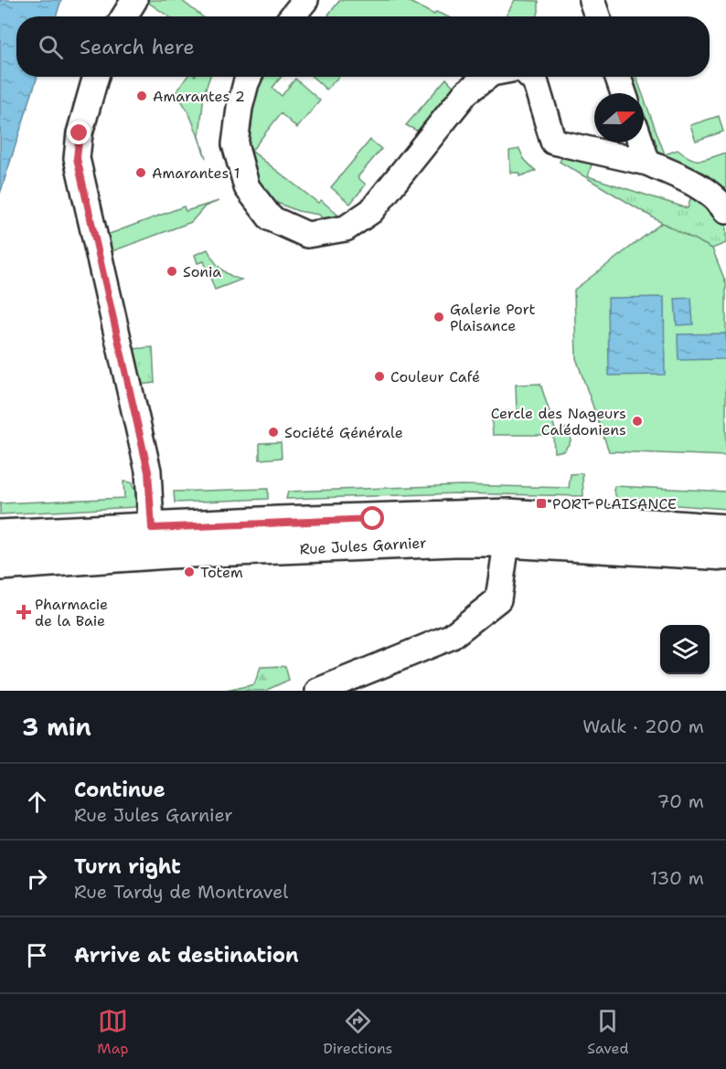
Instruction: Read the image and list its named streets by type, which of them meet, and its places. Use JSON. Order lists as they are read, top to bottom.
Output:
{
  "streets": {
    "main road": ["Rue Jules Garnier"]
  },
  "places": {
    "other": [
      "Amarantes 2",
      "Amarantes 1",
      "Sonia",
      "Galerie Port Plaisance",
      "Couleur Café",
      "Cercle des Nageurs Calédoniens",
      "Société Générale",
      "Totem"
    ],
    "transit": ["PORT PLAISANCE"],
    "health": ["Pharmacie de la Baie"]
  },
  "north": "right",
  "page": {
    "search": "Search here",
    "heading": ["3 min", "Walk · 200 m"],
    "list": [
      ["Continue", "Rue Jules Garnier", "70 m"],
      ["Turn right", "Rue Tardy de Montravel", "130 m"],
      "Arrive at destination"
    ],
    "nav": ["Map", "Directions", "Saved"]
  }
}
